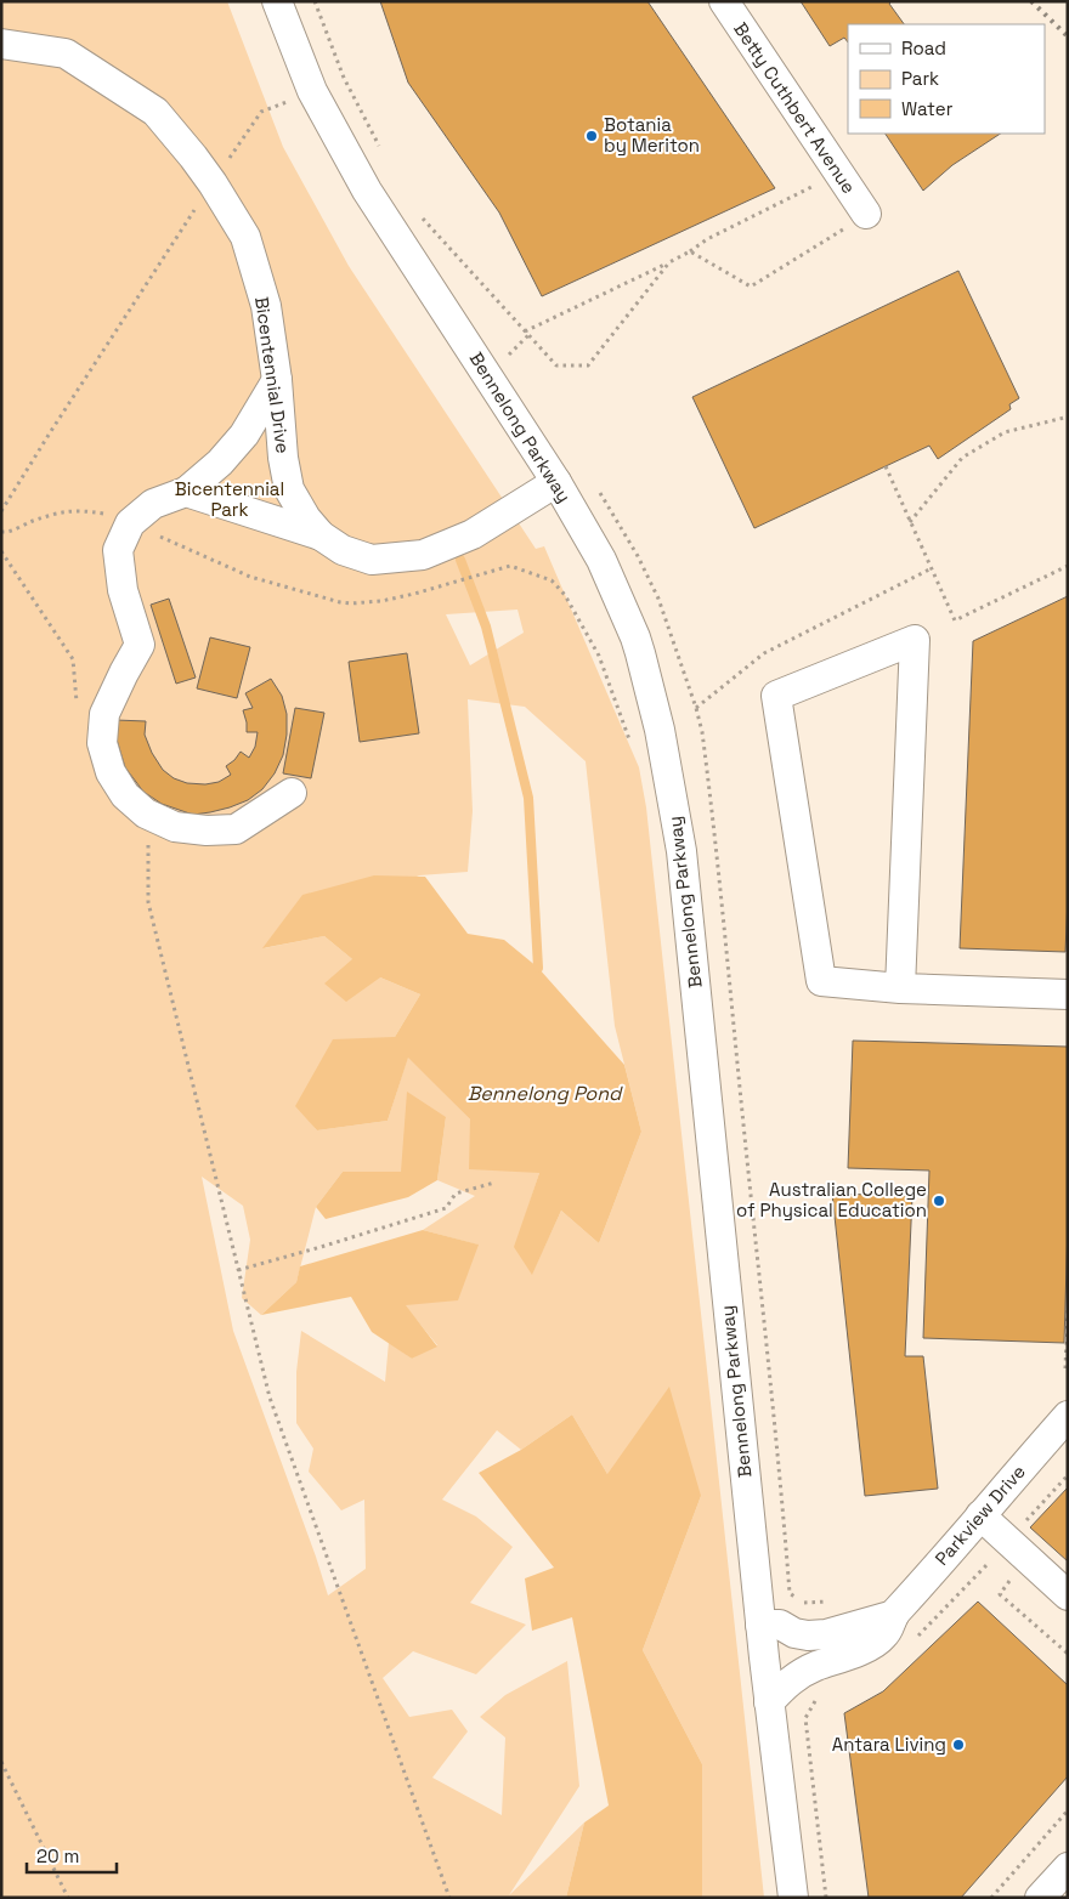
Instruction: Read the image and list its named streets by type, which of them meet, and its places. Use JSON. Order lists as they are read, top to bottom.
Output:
{
  "streets": {
    "street": [
      "Betty Cuthbert Avenue",
      "Bicentennial Drive",
      "Bennelong Parkway",
      "Parkview Drive"
    ]
  },
  "crossings": [
    ["Bicentennial Drive", "Bennelong Parkway"],
    ["Bennelong Parkway", "Parkview Drive"]
  ],
  "water": ["Bennelong Pond"],
  "parks": ["Bicentennial Park"],
  "places": ["Botania by Meriton", "Australian College of Physical Education", "Antara Living"],
  "legend": ["Road", "Park", "Water"],
  "scale_bar": "20 m"
}
